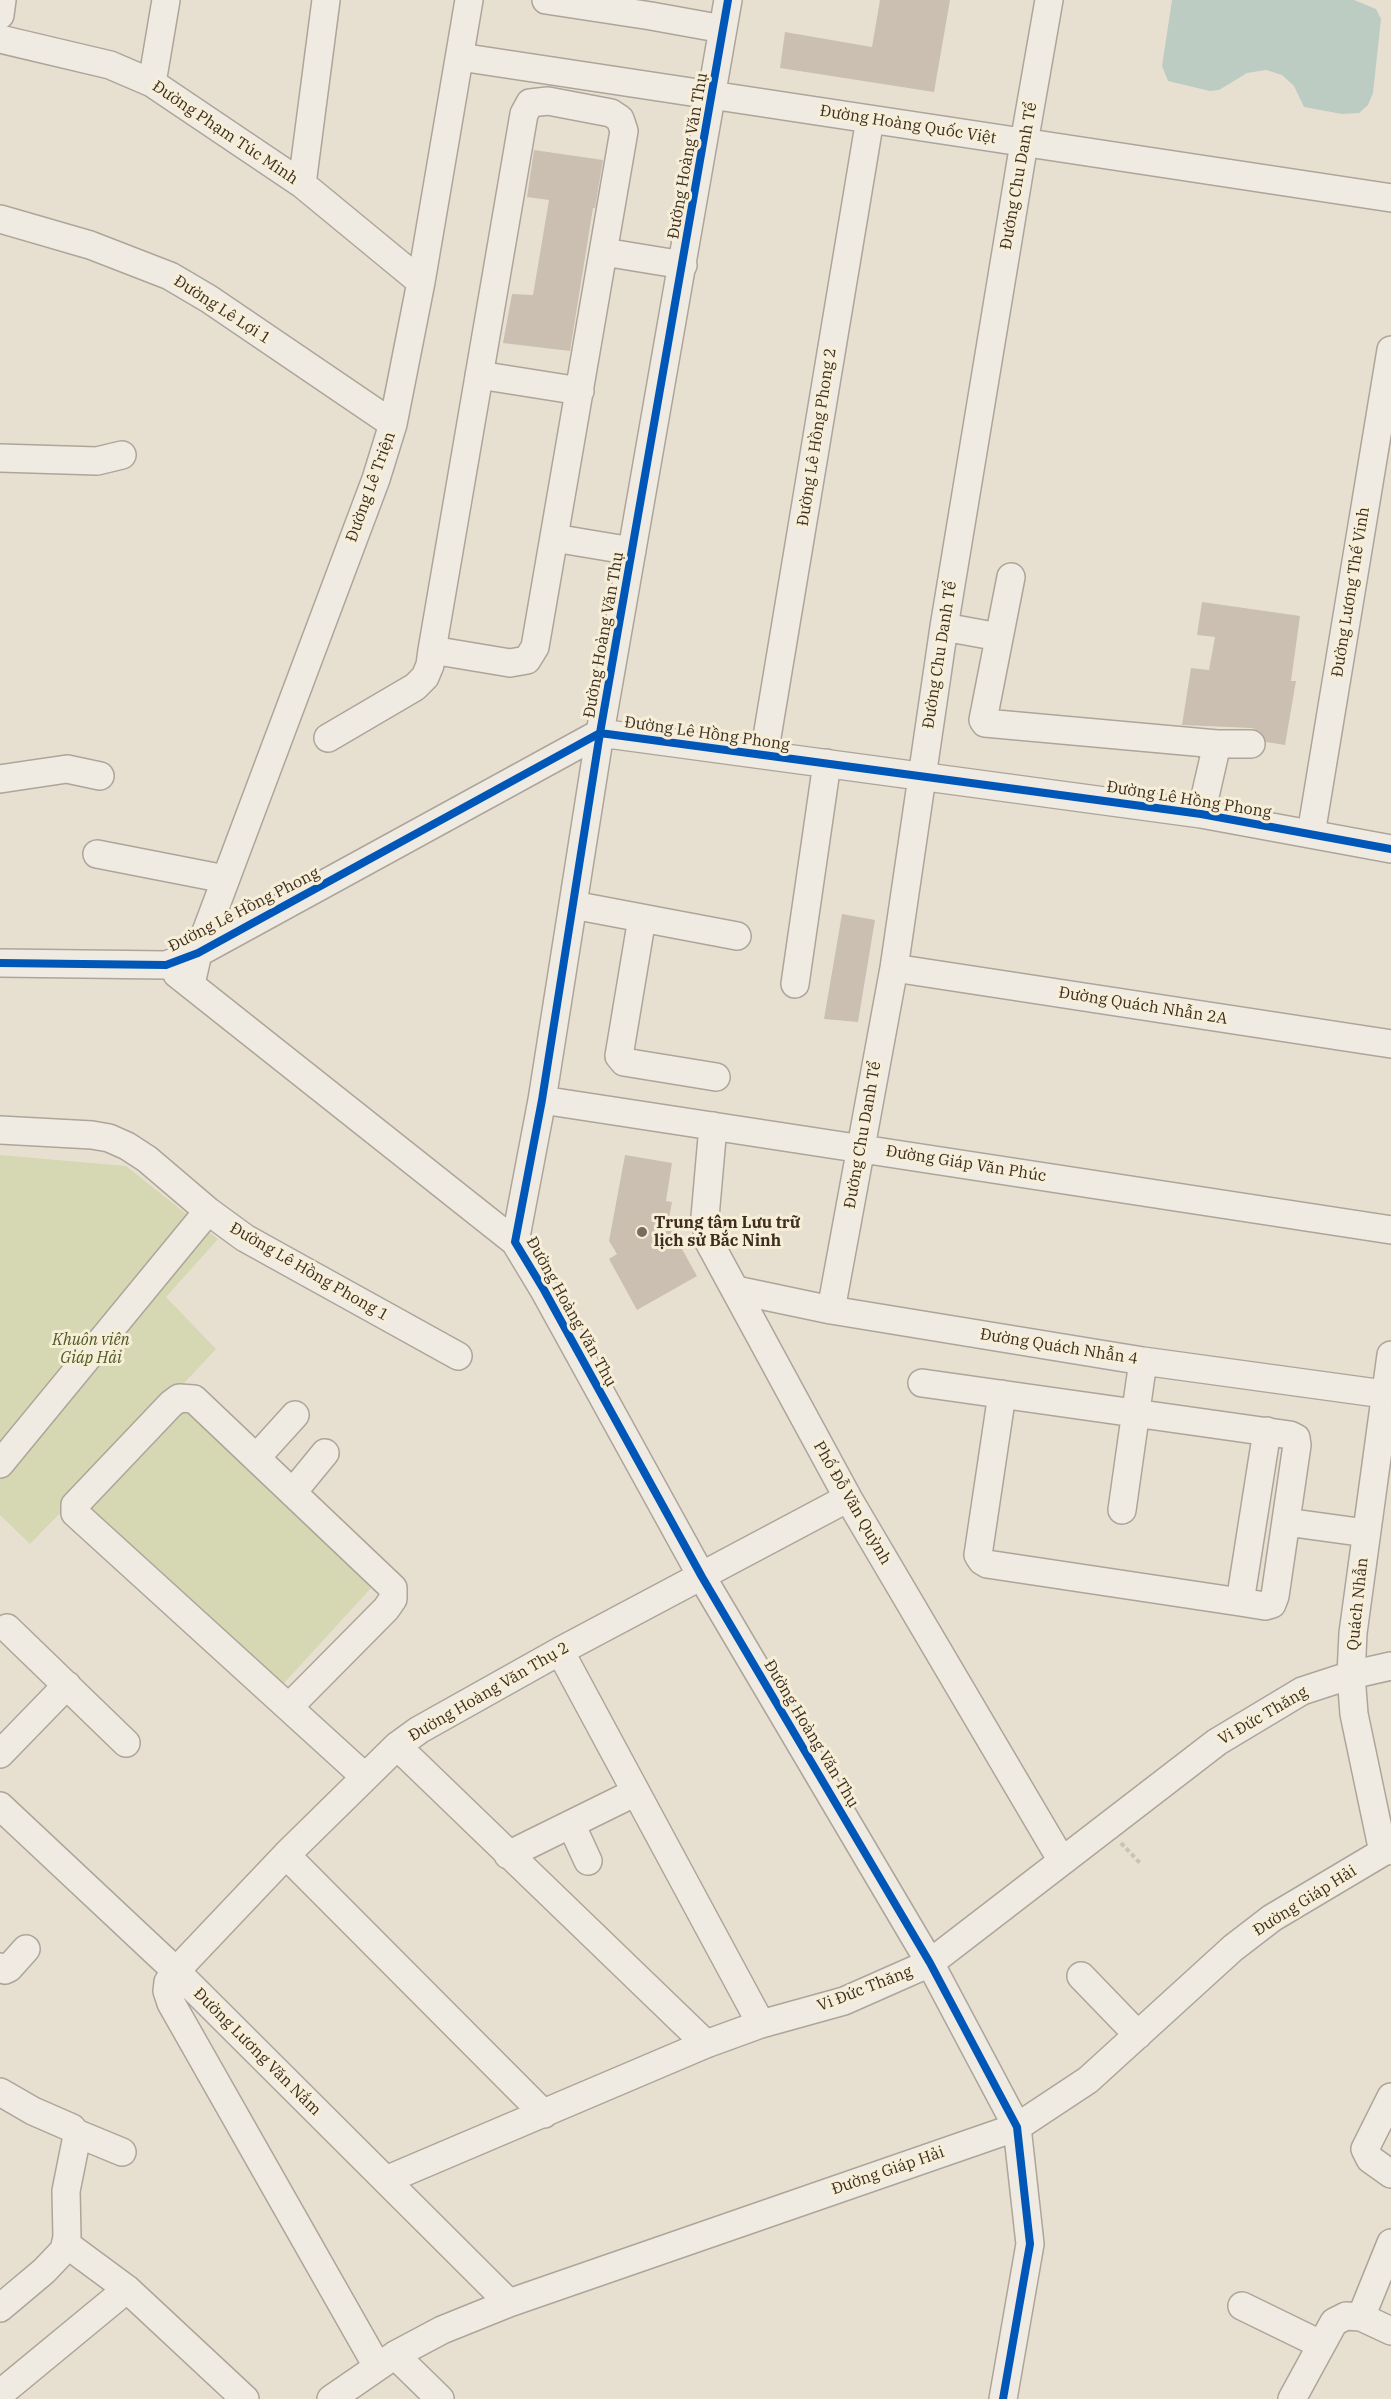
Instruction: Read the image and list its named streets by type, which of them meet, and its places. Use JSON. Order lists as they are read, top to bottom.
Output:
{
  "streets": {
    "street": [
      "Đường Hoàng Quốc Việt",
      "Đường Phạm Túc Minh",
      "Đường Hoàng Văn Thụ",
      "Đường Chu Danh Tể",
      "Đường Lê Lợi 1",
      "Đường Lê Hồng Phong 2",
      "Đường Lê Triện",
      "Đường Lương Thế Vinh",
      "Đường Lê Hồng Phong",
      "Đường Quách Nhẫn 2A",
      "Đường Giáp Văn Phúc",
      "Đường Lê Hồng Phong 1",
      "Đường Quách Nhẫn 4",
      "Phố Đỗ Văn Quỳnh",
      "Quách Nhẫn",
      "Đường Hoàng Văn Thụ 2",
      "Vi Đức Thăng",
      "Đường Giáp Hải",
      "Đường Lương Văn Nắm"
    ]
  },
  "crossings": [
    ["Đường Hoàng Quốc Việt", "Đường Hoàng Văn Thụ"],
    ["Đường Hoàng Quốc Việt", "Đường Chu Danh Tể"],
    ["Đường Hoàng Quốc Việt", "Đường Lê Hồng Phong 2"],
    ["Đường Hoàng Quốc Việt", "Đường Lê Triện"],
    ["Đường Phạm Túc Minh", "Đường Lê Triện"],
    ["Đường Hoàng Văn Thụ", "Đường Lê Hồng Phong"],
    ["Đường Hoàng Văn Thụ", "Đường Giáp Văn Phúc"],
    ["Đường Hoàng Văn Thụ", "Đường Hoàng Văn Thụ 2"],
    ["Đường Hoàng Văn Thụ", "Vi Đức Thăng"],
    ["Đường Hoàng Văn Thụ", "Đường Giáp Hải"],
    ["Đường Chu Danh Tể", "Đường Lê Hồng Phong"],
    ["Đường Chu Danh Tể", "Đường Quách Nhẫn 2A"],
    ["Đường Chu Danh Tể", "Đường Giáp Văn Phúc"],
    ["Đường Chu Danh Tể", "Đường Quách Nhẫn 4"],
    ["Đường Lê Lợi 1", "Đường Lê Triện"],
    ["Đường Lê Hồng Phong 2", "Đường Lê Hồng Phong"],
    ["Đường Lê Triện", "Đường Lê Hồng Phong"],
    ["Đường Lương Thế Vinh", "Đường Lê Hồng Phong"],
    ["Đường Giáp Văn Phúc", "Phố Đỗ Văn Quỳnh"],
    ["Đường Quách Nhẫn 4", "Phố Đỗ Văn Quỳnh"],
    ["Đường Quách Nhẫn 4", "Quách Nhẫn"],
    ["Phố Đỗ Văn Quỳnh", "Đường Hoàng Văn Thụ 2"],
    ["Phố Đỗ Văn Quỳnh", "Vi Đức Thăng"],
    ["Quách Nhẫn", "Vi Đức Thăng"],
    ["Quách Nhẫn", "Đường Giáp Hải"],
    ["Đường Hoàng Văn Thụ 2", "Đường Lương Văn Nắm"],
    ["Vi Đức Thăng", "Đường Lương Văn Nắm"],
    ["Đường Giáp Hải", "Đường Lương Văn Nắm"]
  ],
  "parks": ["Khuôn viên Giáp Hải"],
  "places": ["Trung tâm Lưu trữ lịch sử Bắc Ninh"]
}
